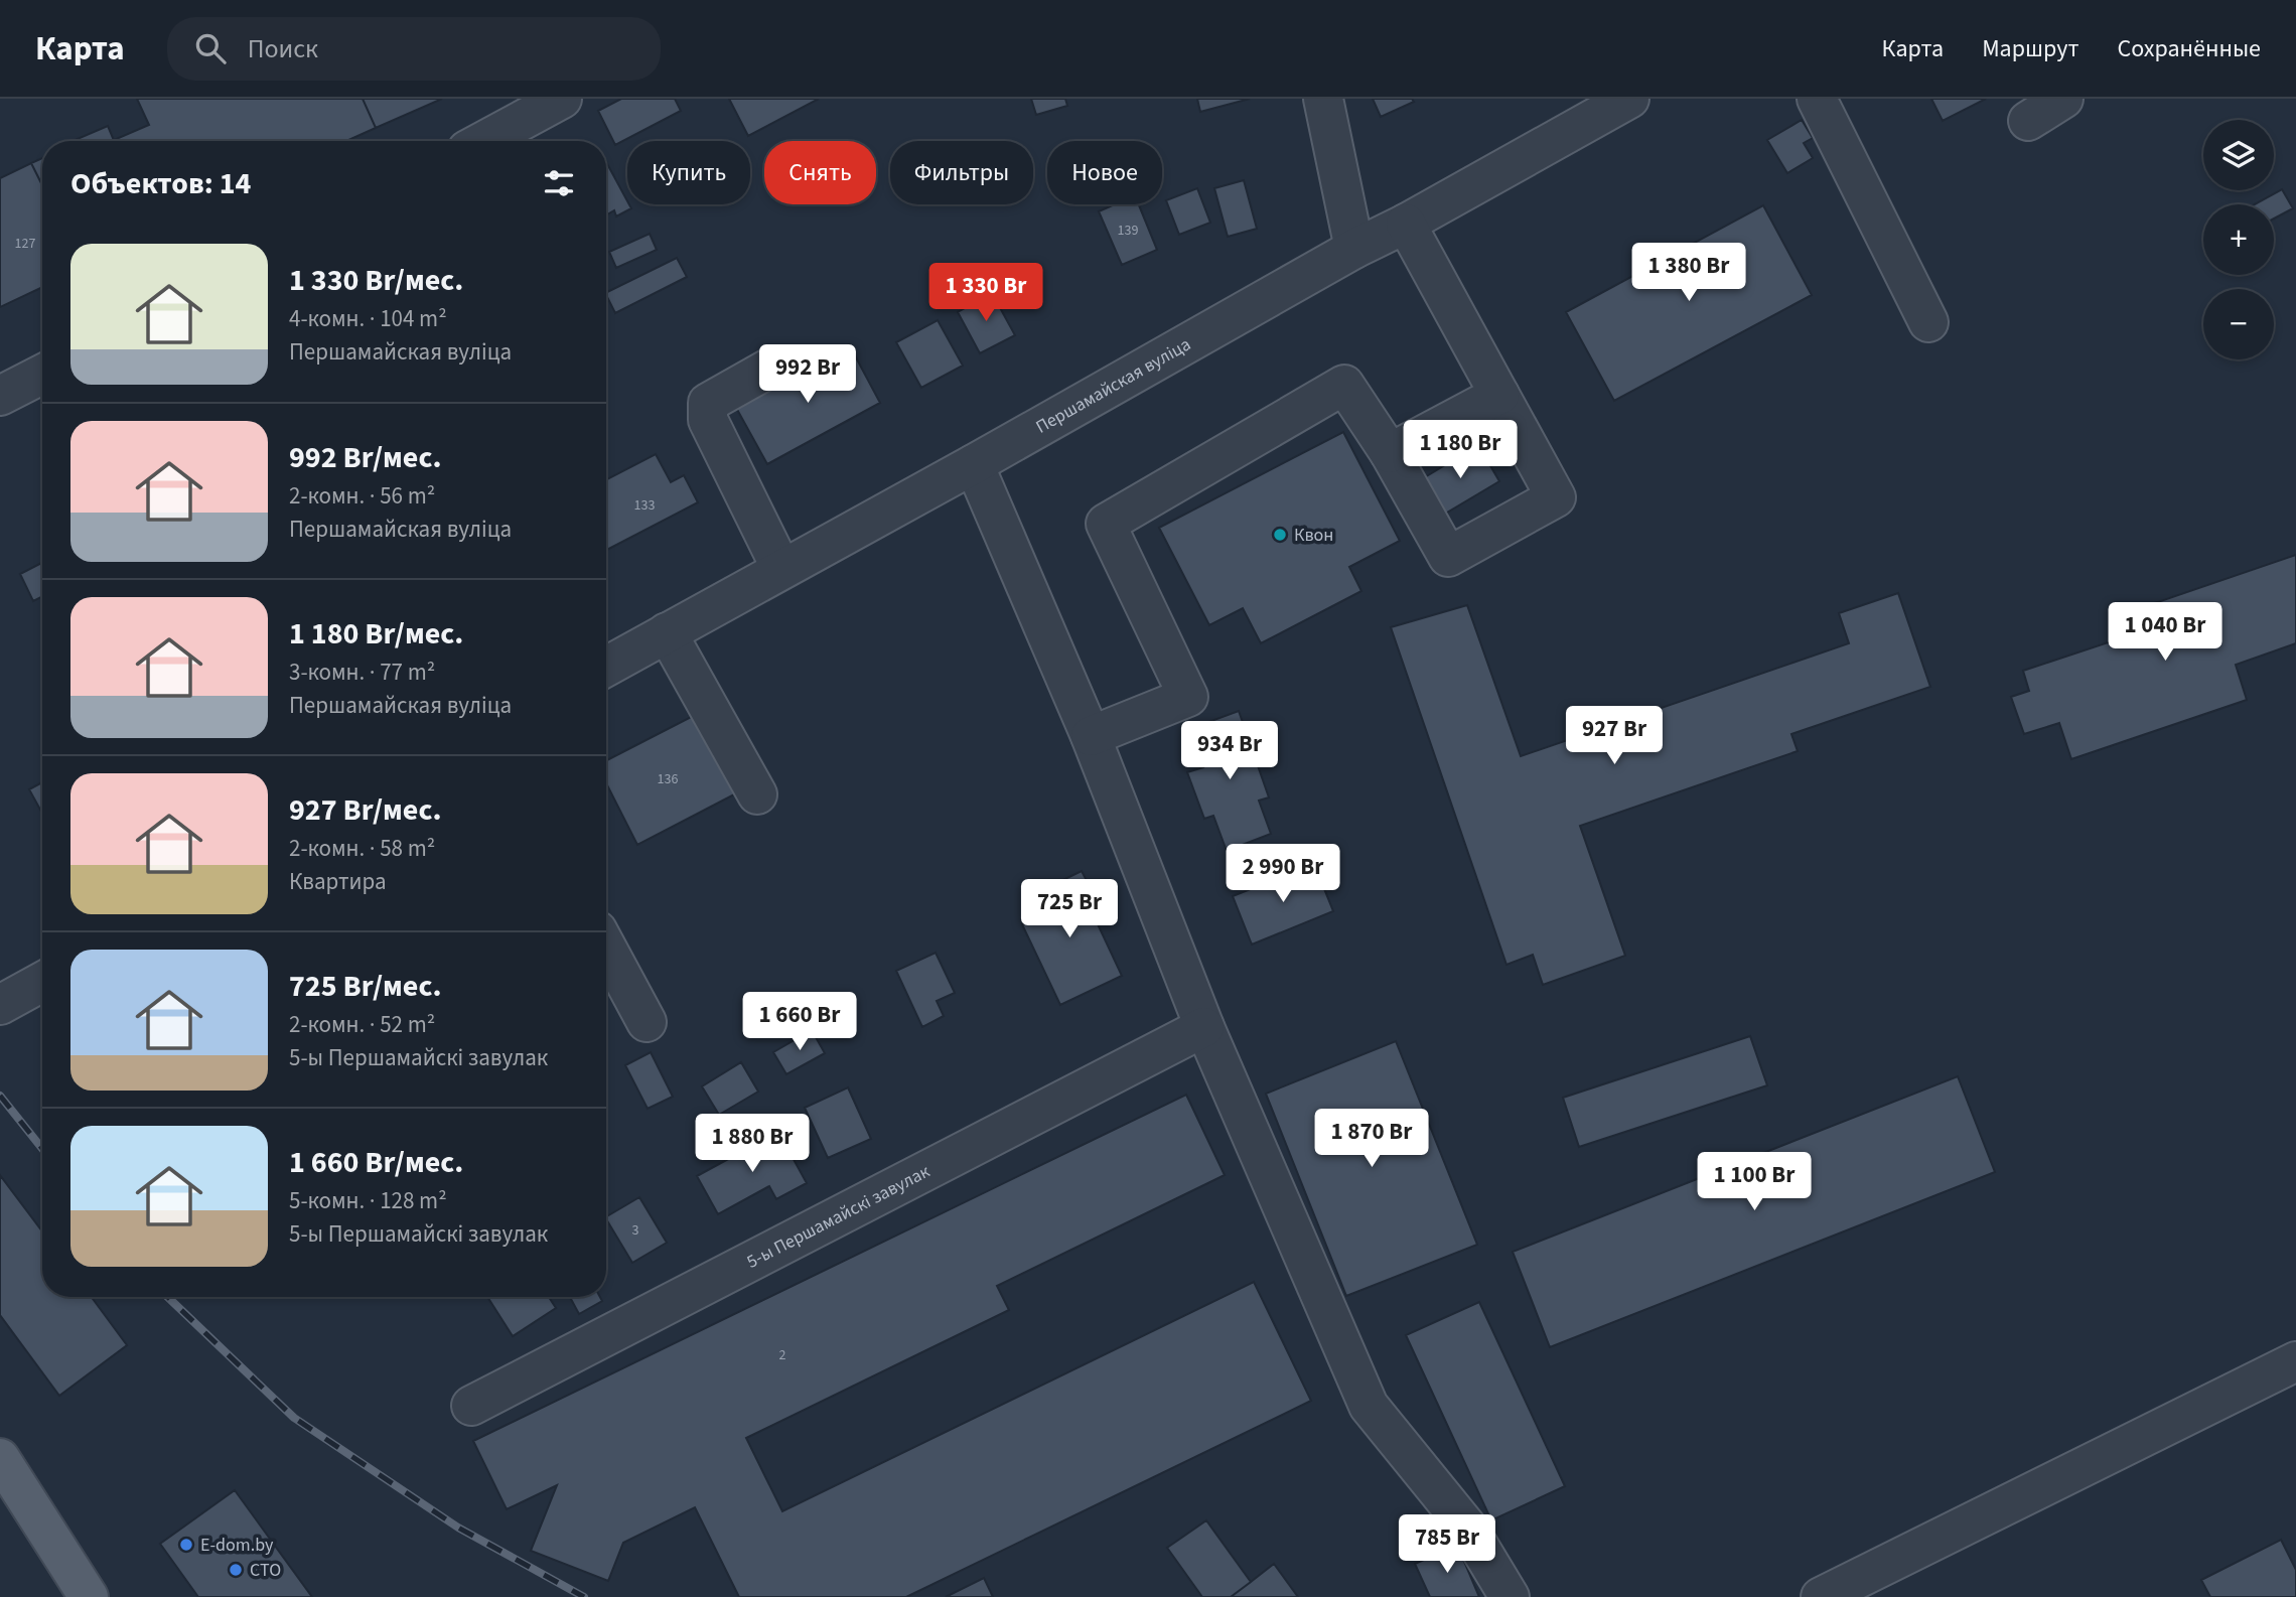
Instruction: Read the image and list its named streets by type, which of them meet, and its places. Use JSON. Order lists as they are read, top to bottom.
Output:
{
  "streets": {
    "street": ["Першамайская вуліца", "5-ы Першамайскі завулак"]
  },
  "places": ["Квон", "E-dom.by", "СТО"],
  "house_numbers": [
    "139",
    "127",
    "133",
    "136",
    "3",
    "2"
  ],
  "page": {
    "header": "Карта",
    "search": "Поиск",
    "nav": ["Карта", "Маршрут", "Сохранённые"],
    "map_buttons": ["+", "−"],
    "chip": [
      "Купить",
      "Снять",
      "Фильтры",
      "Новое"
    ],
    "heading": "Объектов: 14",
    "list": [
      {
        "name": "1 330 Br/мес.",
        "note": "4-комн. · 104 m² · Першамайская вуліца"
      },
      {
        "name": "992 Br/мес.",
        "note": "2-комн. · 56 m² · Першамайская вуліца"
      },
      {
        "name": "1 180 Br/мес.",
        "note": "3-комн. · 77 m² · Першамайская вуліца"
      },
      {
        "name": "927 Br/мес.",
        "note": "2-комн. · 58 m² · Квартира"
      },
      {
        "name": "725 Br/мес.",
        "note": "2-комн. · 52 m² · 5-ы Першамайскі завулак"
      },
      {
        "name": "1 660 Br/мес.",
        "note": "5-комн. · 128 m² · 5-ы Першамайскі завулак"
      }
    ],
    "price": [
      "1 380 Br",
      "1 330 Br",
      "992 Br",
      "1 180 Br",
      "1 040 Br",
      "927 Br",
      "934 Br",
      "2 990 Br",
      "725 Br",
      "1 660 Br",
      "1 870 Br",
      "1 880 Br",
      "1 100 Br",
      "785 Br"
    ]
  }
}
